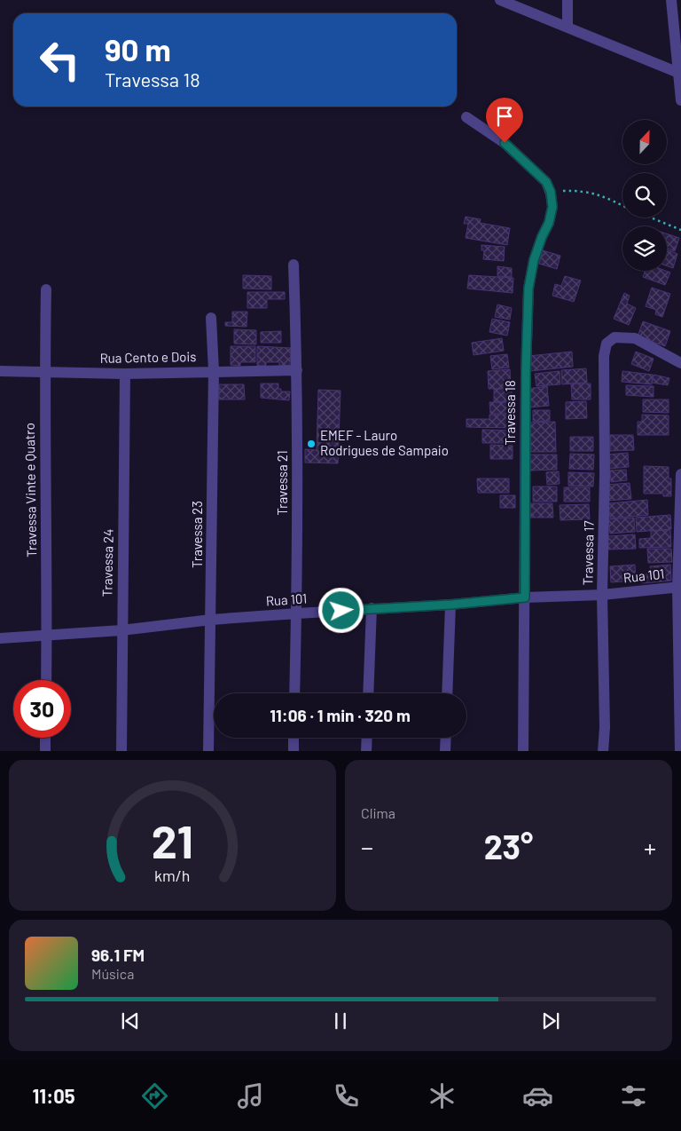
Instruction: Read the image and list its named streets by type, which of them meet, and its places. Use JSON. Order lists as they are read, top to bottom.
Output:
{
  "streets": {
    "street": [
      "Rua Cento e Dois",
      "Travessa 18",
      "Travessa 21",
      "Travessa Vinte e Quatro",
      "Travessa 23",
      "Travessa 17",
      "Travessa 24",
      "Rua 101"
    ]
  },
  "crossings": [
    ["Rua Cento e Dois", "Travessa 21"],
    ["Rua Cento e Dois", "Travessa Vinte e Quatro"],
    ["Rua Cento e Dois", "Travessa 23"],
    ["Rua Cento e Dois", "Travessa 24"],
    ["Travessa 18", "Rua 101"],
    ["Travessa 21", "Rua 101"],
    ["Travessa Vinte e Quatro", "Rua 101"],
    ["Travessa 23", "Rua 101"],
    ["Travessa 17", "Rua 101"],
    ["Travessa 24", "Rua 101"]
  ],
  "places": ["EMEF - Lauro Rodrigues de Sampaio"],
  "north": "top",
  "page": {
    "turn": ["90 m", "Travessa 18"],
    "limit": "30",
    "trip": "11:06 · 1 min · 320 m",
    "tile": "Clima",
    "heat": ["−", "23°", "+"],
    "song": ["96.1 FM", "Música"],
    "tabs": "11:05",
    "gauge": ["21", "km/h"]
  }
}
